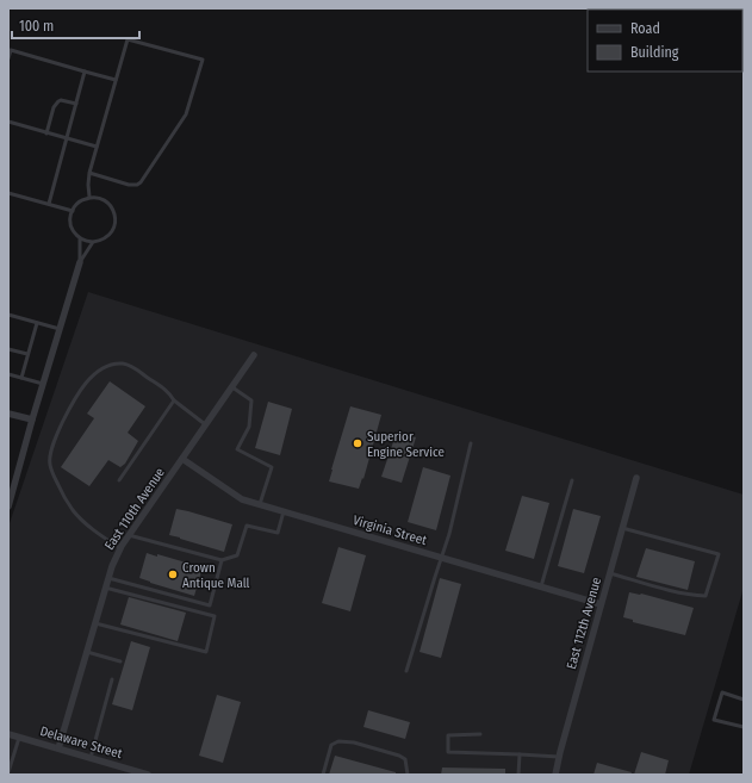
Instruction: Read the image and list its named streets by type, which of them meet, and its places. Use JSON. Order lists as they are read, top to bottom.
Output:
{
  "streets": {
    "street": [
      "East 110th Avenue",
      "Virginia Street",
      "East 112th Avenue",
      "Delaware Street"
    ]
  },
  "crossings": [
    ["East 110th Avenue", "Virginia Street"],
    ["East 110th Avenue", "Delaware Street"],
    ["Virginia Street", "East 112th Avenue"]
  ],
  "places": ["Superior Engine Service", "Crown Antique Mall"],
  "legend": ["Road", "Building"],
  "scale_bar": "100 m"
}
